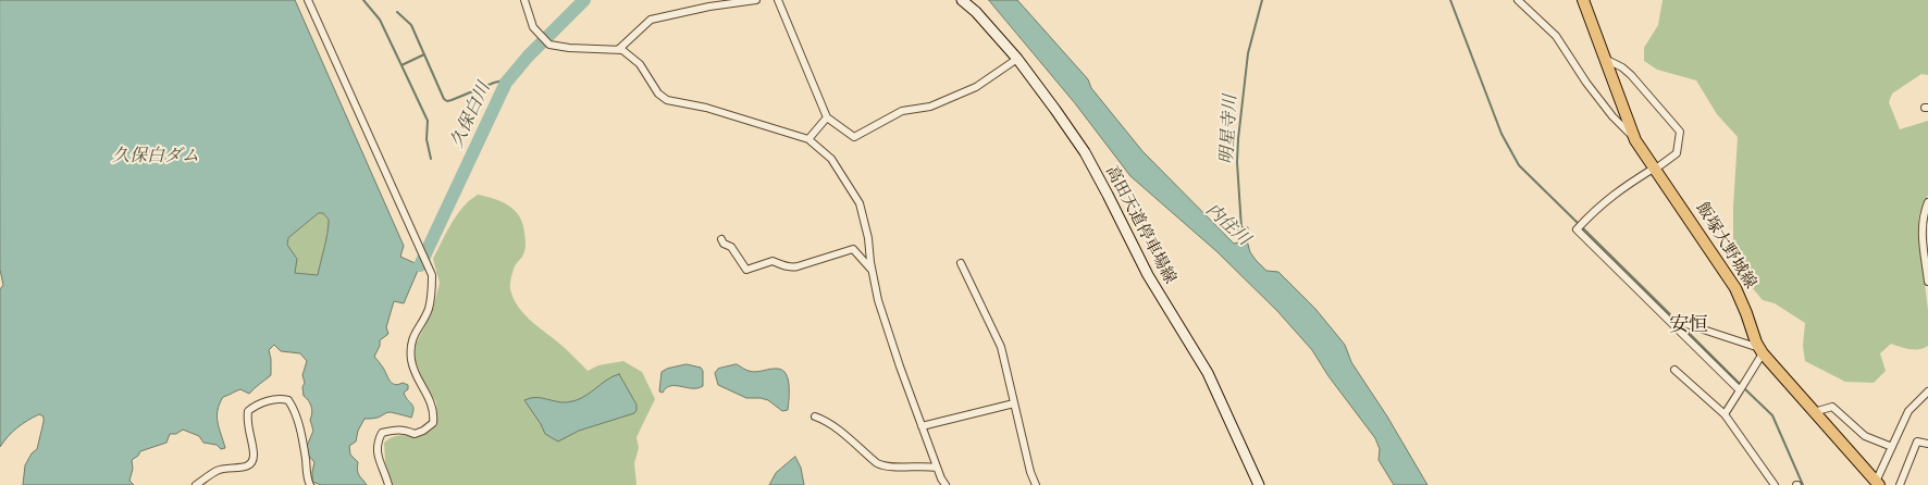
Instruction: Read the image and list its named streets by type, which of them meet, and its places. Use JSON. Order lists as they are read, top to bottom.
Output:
{
  "streets": {
    "main road": ["高田天道停車場線", "飯塚大野城線"]
  },
  "districts": ["安恒"],
  "water": [
    "久保白川",
    "明星寺川",
    "久保白ダム",
    "内住川"
  ]
}
